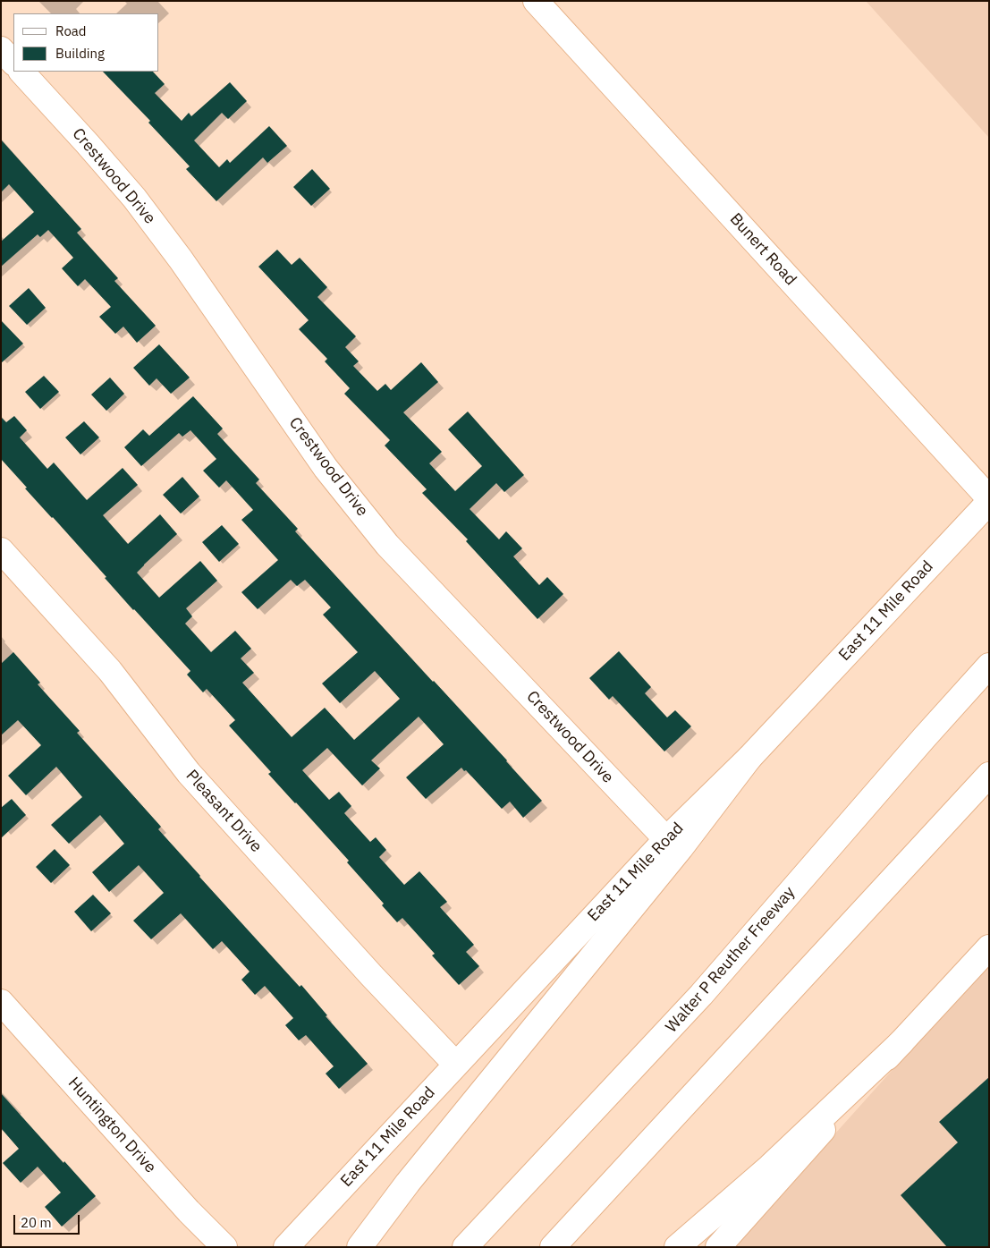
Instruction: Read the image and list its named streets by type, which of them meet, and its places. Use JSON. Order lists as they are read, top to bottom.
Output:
{
  "streets": {
    "main road": [
      "Crestwood Drive",
      "Bunert Road",
      "East 11 Mile Road",
      "Pleasant Drive",
      "Walter P Reuther Freeway",
      "Huntington Drive"
    ]
  },
  "crossings": [
    ["Crestwood Drive", "East 11 Mile Road"],
    ["East 11 Mile Road", "Pleasant Drive"]
  ],
  "legend": ["Road", "Building"],
  "scale_bar": "20 m"
}
